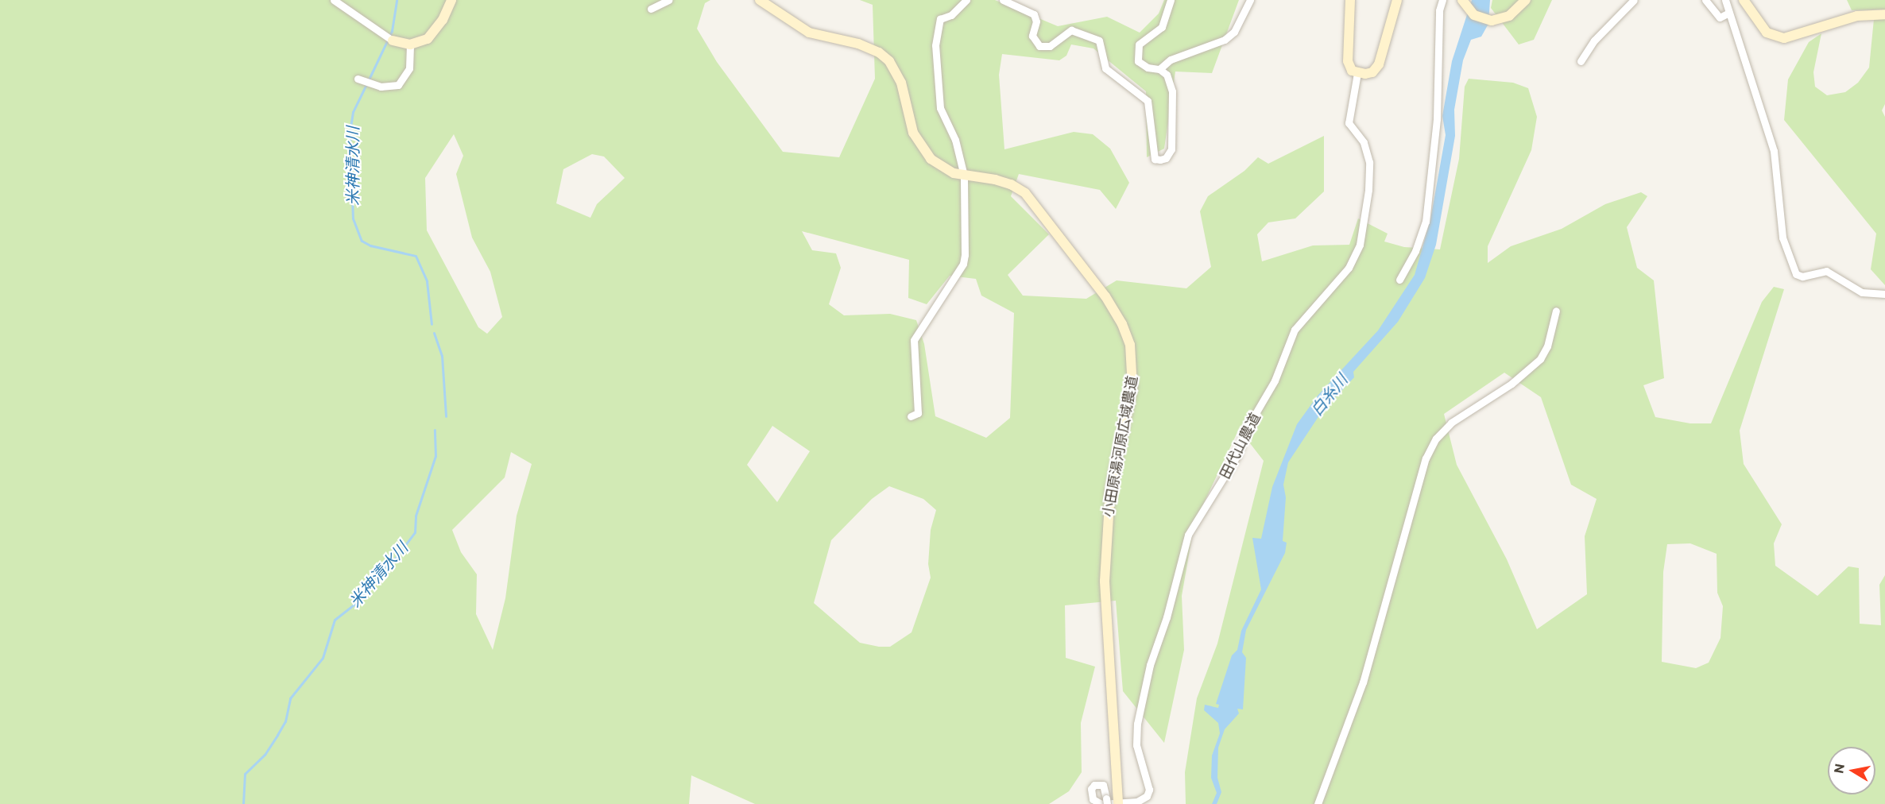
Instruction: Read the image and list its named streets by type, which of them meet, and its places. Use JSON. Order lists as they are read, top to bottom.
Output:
{
  "streets": {
    "street": ["田代山農道", "小田原湯河原広域農道"]
  },
  "crossings": [
    ["田代山農道", "小田原湯河原広域農道"]
  ],
  "water": ["米神清水川", "白糸川"],
  "north": "left"
}
